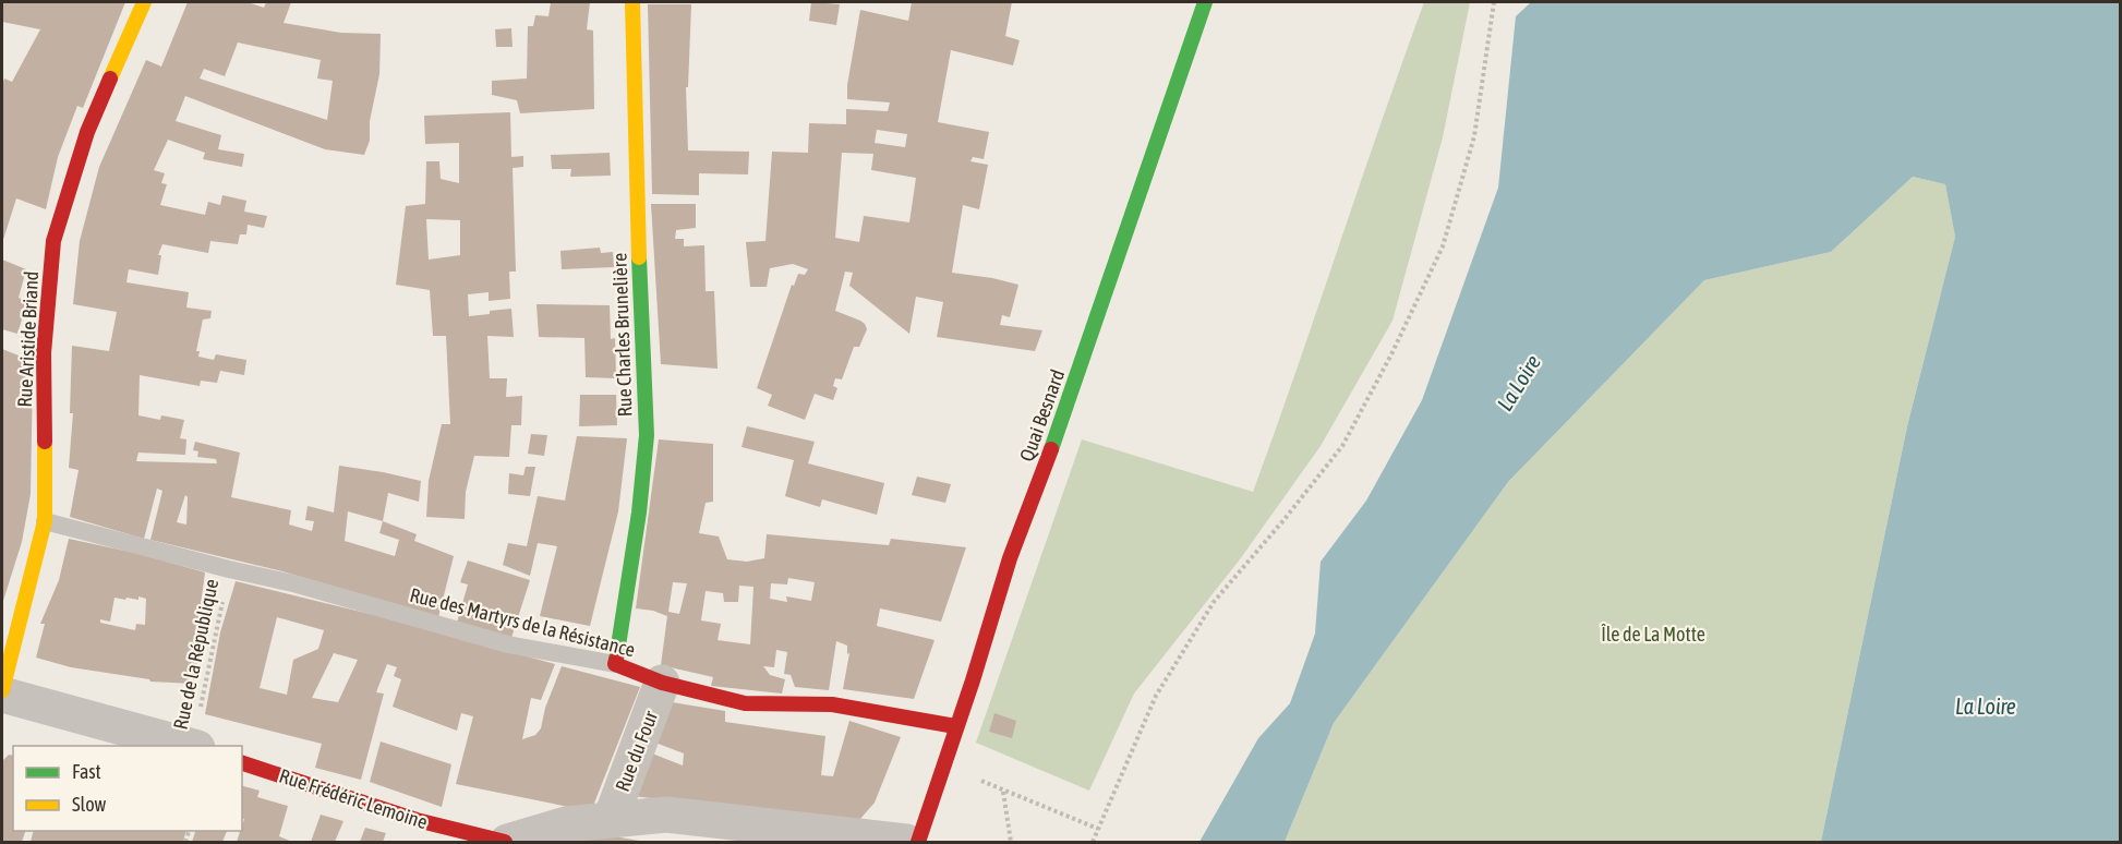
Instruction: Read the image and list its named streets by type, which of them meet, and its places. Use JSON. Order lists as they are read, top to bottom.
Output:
{
  "streets": {
    "street": [
      "Rue Charles Brunelière",
      "Rue Aristide Briand",
      "Quai Besnard",
      "Rue des Martyrs de la Résistance",
      "Rue du Four",
      "Rue Frédéric Lemoine"
    ],
    "path": ["Rue de la République"]
  },
  "crossings": [
    ["Rue Charles Brunelière", "Rue des Martyrs de la Résistance"],
    ["Rue Aristide Briand", "Rue des Martyrs de la Résistance"],
    ["Quai Besnard", "Rue des Martyrs de la Résistance"],
    ["Rue des Martyrs de la Résistance", "Rue de la République"],
    ["Rue des Martyrs de la Résistance", "Rue du Four"],
    ["Rue du Four", "Rue Frédéric Lemoine"]
  ],
  "water": ["La Loire"],
  "parks": ["Île de La Motte"],
  "legend": ["Fast", "Slow"]
}
